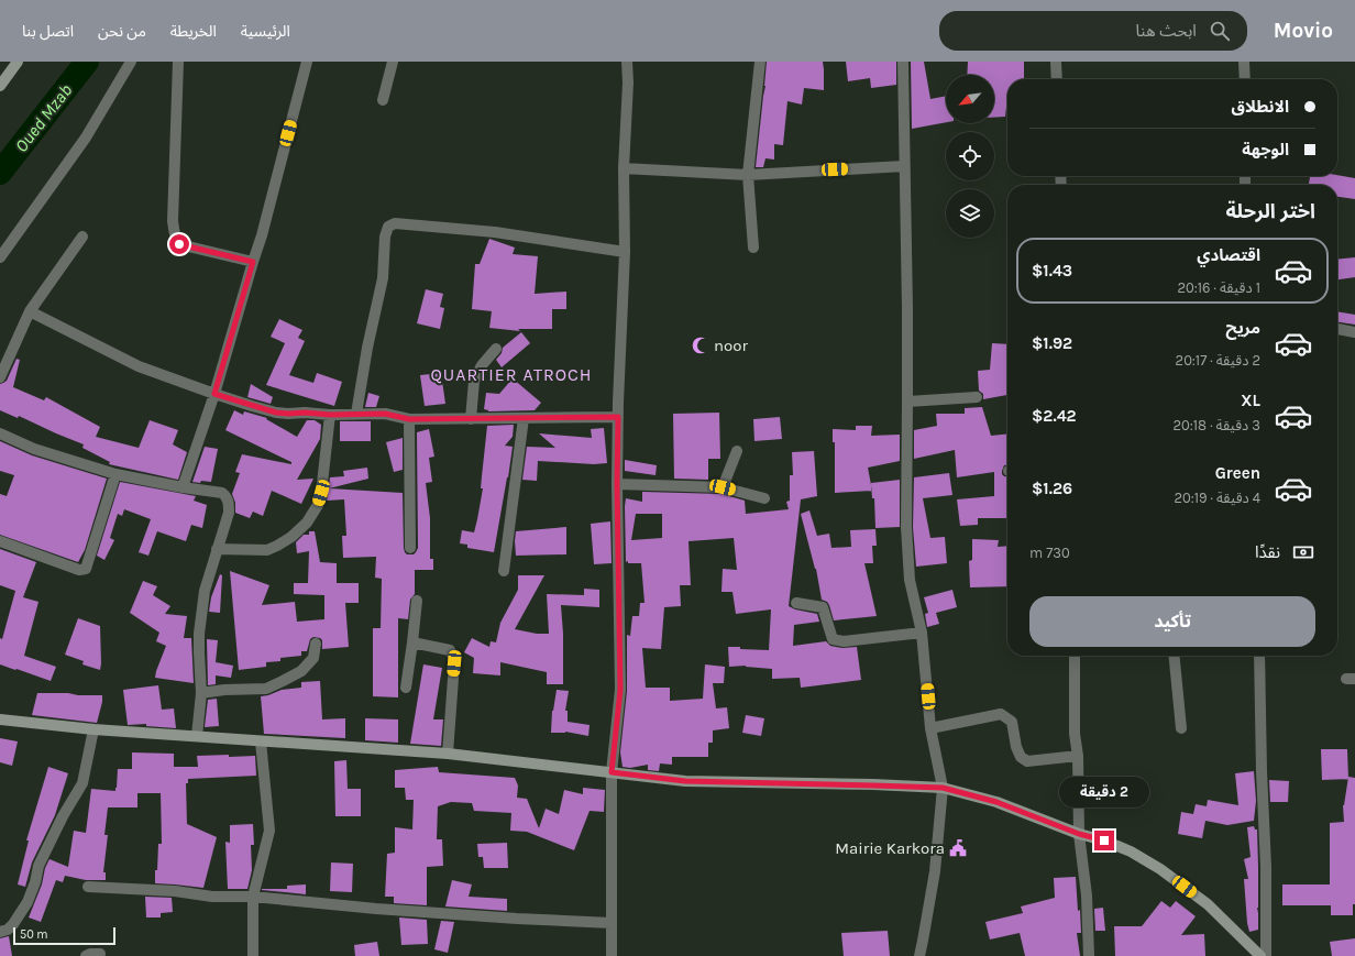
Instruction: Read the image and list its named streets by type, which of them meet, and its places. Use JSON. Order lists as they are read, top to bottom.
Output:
{
  "districts": ["QUARTIER ATROCH"],
  "water": ["Oued Mzab"],
  "places": {
    "mosque": ["noor"],
    "public building": ["Mairie Karkora"]
  },
  "scale_bar": "50 m",
  "north": "bottom left",
  "page": {
    "header": "Movio",
    "search": "ابحث هنا",
    "nav": [
      "الرئيسية",
      "الخريطة",
      "من نحن",
      "اتصل بنا"
    ],
    "banner": ["الانطلاق", "الوجهة"],
    "heading": "اختر الرحلة",
    "list": [
      {
        "name": "اقتصادي",
        "note": "1 دقيقة · 20:16",
        "value": "$1.43"
      },
      {
        "name": "مريح",
        "note": "2 دقيقة · 20:17",
        "value": "$1.92"
      },
      {
        "name": "XL",
        "note": "3 دقيقة · 20:18",
        "value": "$2.42"
      },
      {
        "name": "Green",
        "note": "4 دقيقة · 20:19",
        "value": "$1.26"
      }
    ],
    "pay": ["نقدًا", "730 m"],
    "buttons": "تأكيد",
    "bubble": "2 دقيقة",
    "scale": "50 m"
  }
}
